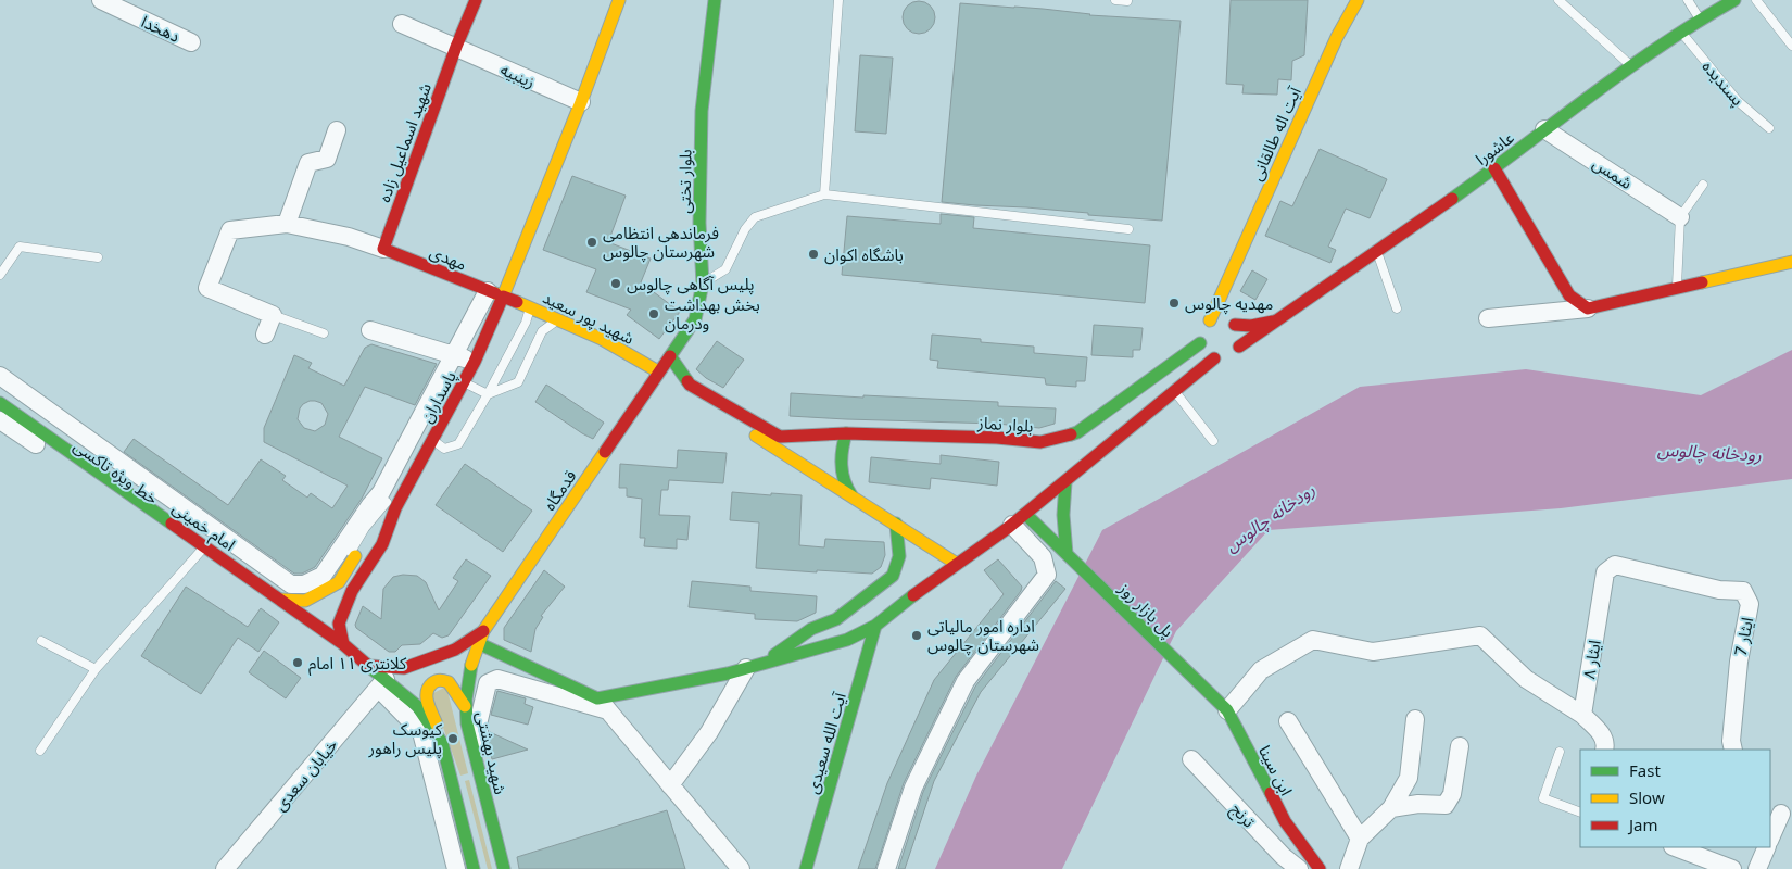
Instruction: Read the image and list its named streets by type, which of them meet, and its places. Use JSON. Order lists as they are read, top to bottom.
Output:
{
  "streets": {
    "main road": [
      "آیت اله طالقانی",
      "شهید اسماعیل زاده",
      "عاشورا",
      "بلوار تختی",
      "مهدی",
      "شهید پور سعید",
      "پاسداران",
      "بلوار نماز",
      "قدمگاه",
      "امام خمینی",
      "پل بازار روز",
      "آیت الله سعیدی",
      "شهید بهشتی",
      "ابن سینا"
    ],
    "street": [
      "دهخدا",
      "زینبیه",
      "شمس",
      "ایثار 7",
      "ایثار ۸",
      "خیابان سعدی",
      "ترنج"
    ],
    "lane": ["پسندیده"]
  },
  "crossings": [
    ["زینبیه", "شهید اسماعیل زاده"],
    ["پسندیده", "عاشورا"],
    ["آیت اله طالقانی", "عاشورا"],
    ["آیت اله طالقانی", "بلوار نماز"],
    ["شهید اسماعیل زاده", "مهدی"],
    ["عاشورا", "شمس"],
    ["عاشورا", "بلوار نماز"],
    ["بلوار تختی", "بلوار نماز"],
    ["بلوار تختی", "قدمگاه"],
    ["مهدی", "شهید پور سعید"],
    ["مهدی", "پاسداران"],
    ["شهید پور سعید", "پاسداران"],
    ["شهید پور سعید", "قدمگاه"],
    ["بلوار نماز", "قدمگاه"],
    ["قدمگاه", "شهید بهشتی"],
    ["امام خمینی", "خیابان سعدی"],
    ["پل بازار روز", "ابن سینا"],
    ["ایثار 7", "ایثار ۸"]
  ],
  "water": ["رودخانه چالوس"],
  "places": [
    "فرماندهی انتظامی شهرستان چالوس",
    "باشگاه اکوان",
    "پلیس آگاهی چالوس",
    "مهدیه چالوس",
    "بخش بهداشت ودرمان",
    "اداره امور مالیاتی شهرستان چالوس",
    "کلانتری ۱۱ امام",
    "کیوسک پلیس راهور"
  ],
  "legend": ["Fast", "Slow", "Jam"]
}
